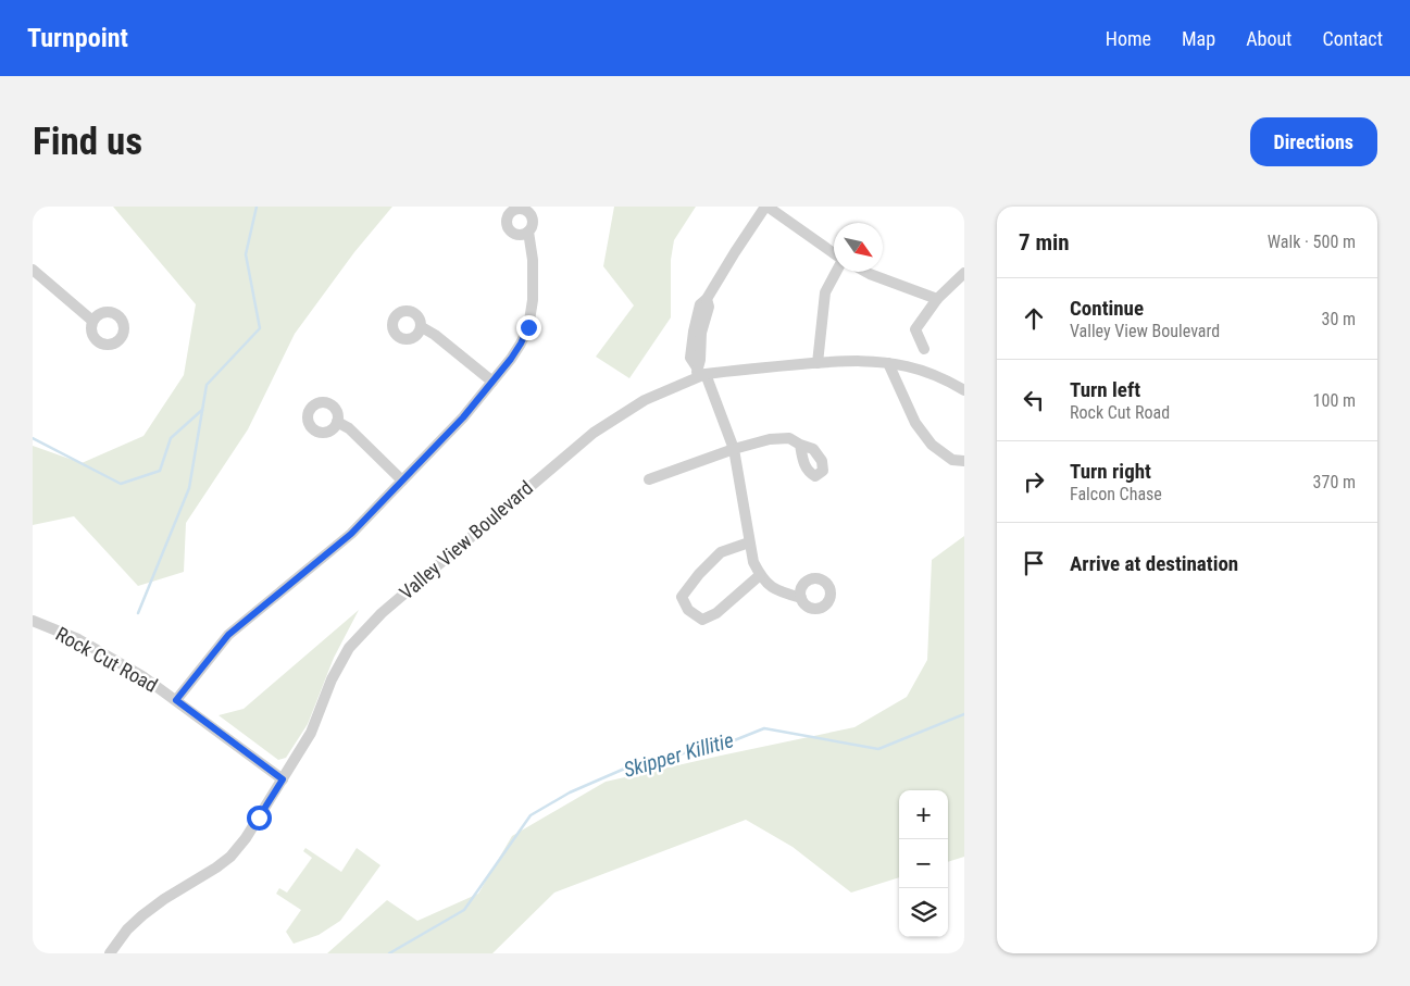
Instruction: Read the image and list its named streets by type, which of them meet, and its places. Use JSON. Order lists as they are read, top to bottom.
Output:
{
  "streets": {
    "street": ["Valley View Boulevard", "Rock Cut Road"]
  },
  "crossings": [
    ["Valley View Boulevard", "Rock Cut Road"]
  ],
  "water": ["Skipper Killitie"],
  "north": "bottom right",
  "page": {
    "header": "Turnpoint",
    "nav": [
      "Home",
      "Map",
      "About",
      "Contact"
    ],
    "buttons": "Directions",
    "title": "Find us",
    "heading": ["7 min", "Walk · 500 m"],
    "list": [
      ["Continue", "Valley View Boulevard", "30 m"],
      ["Turn left", "Rock Cut Road", "100 m"],
      ["Turn right", "Falcon Chase", "370 m"],
      "Arrive at destination"
    ],
    "map_buttons": ["+", "−"]
  }
}
